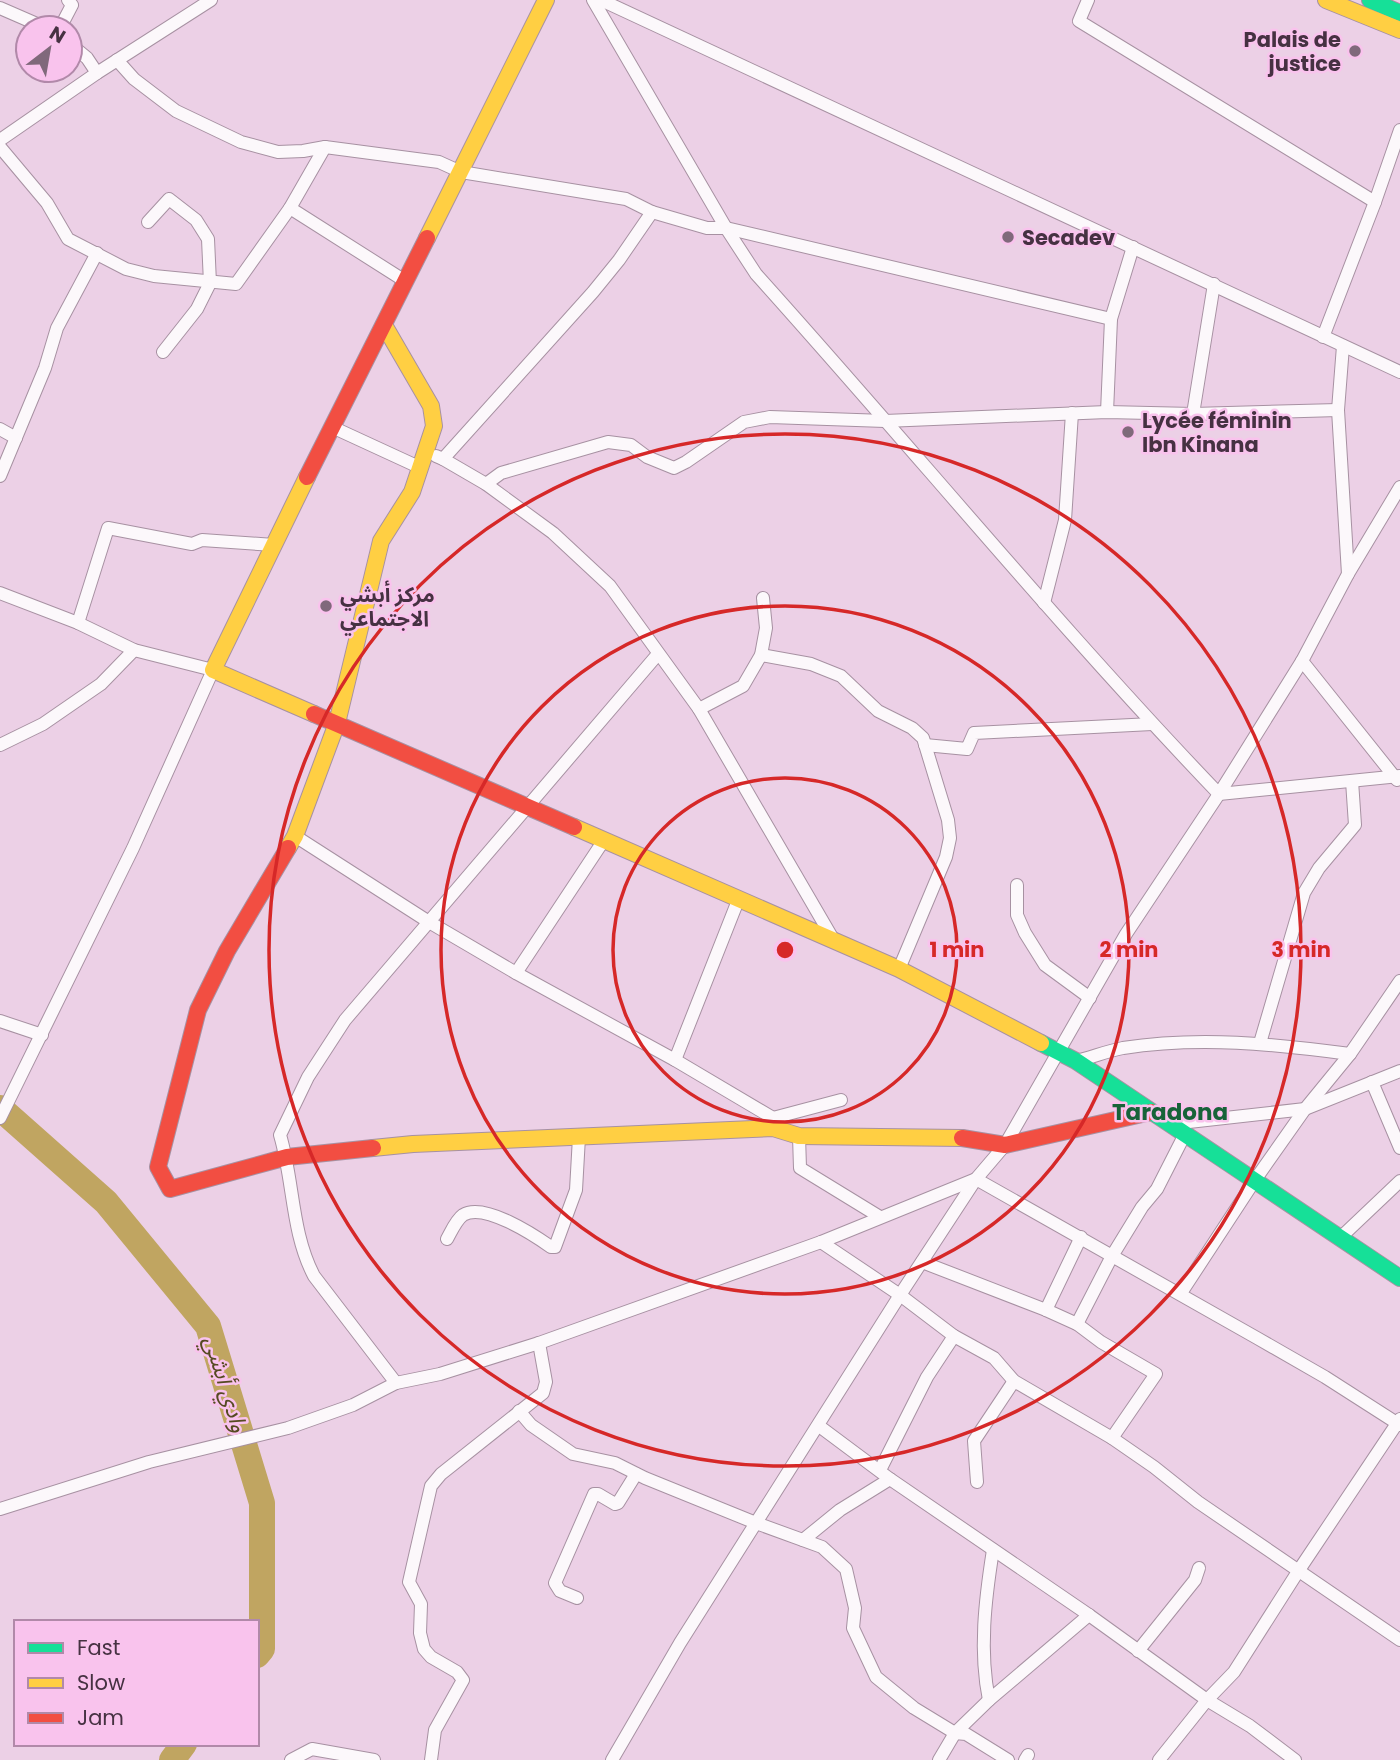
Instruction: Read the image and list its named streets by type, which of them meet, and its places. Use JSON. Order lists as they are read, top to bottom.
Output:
{
  "districts": ["Taradona"],
  "water": ["وادي أبشي"],
  "places": [
    "Palais de justice",
    "Secadev",
    "Lycée féminin Ibn Kinana",
    "مركز أبشي الاجتماعي"
  ],
  "legend": ["Fast", "Slow", "Jam"],
  "north": "top right",
  "rings": ["1 min", "2 min", "3 min"]
}
